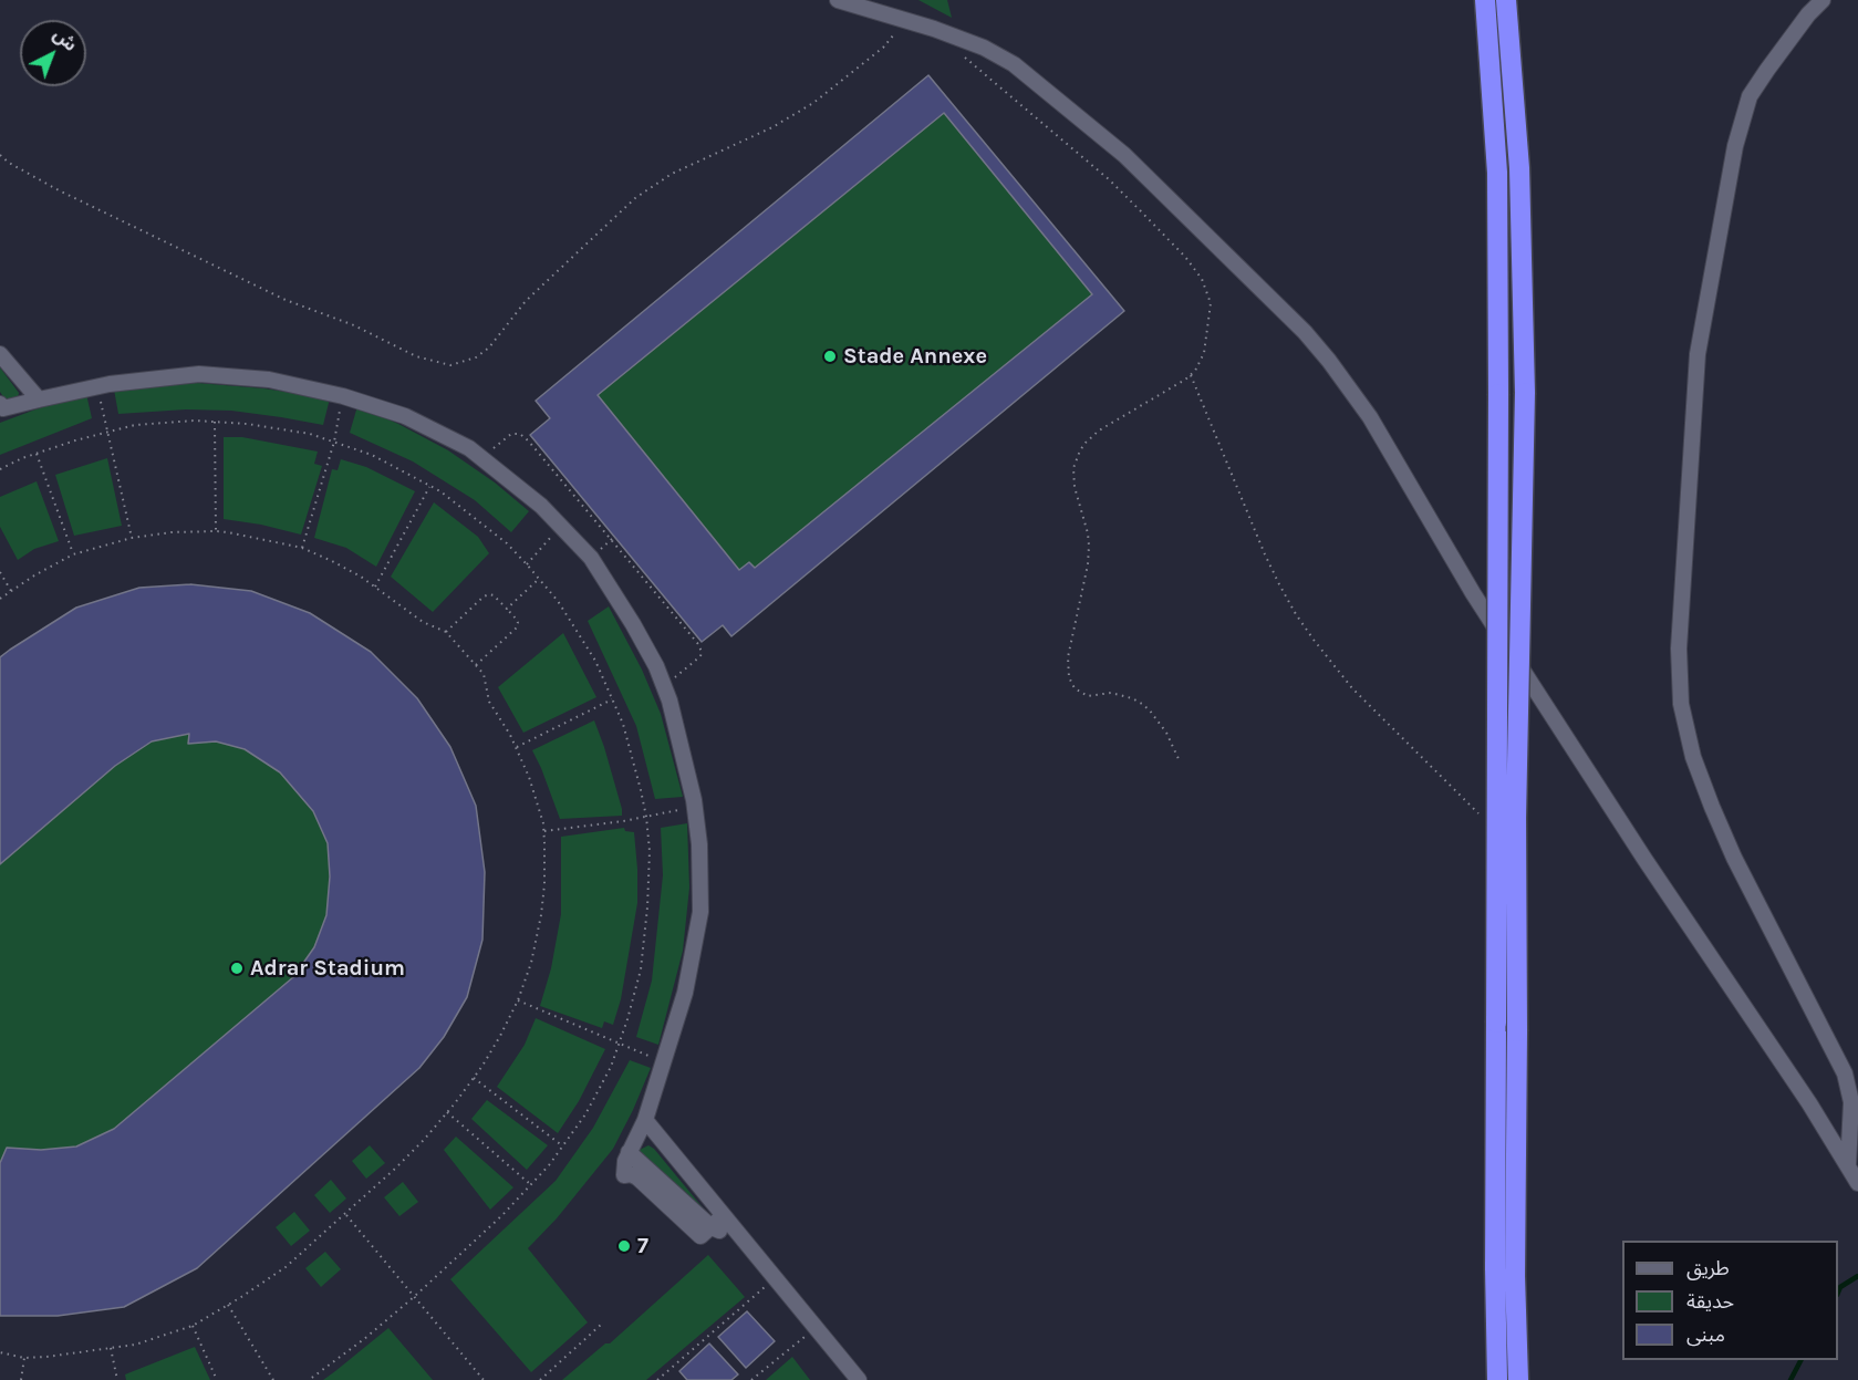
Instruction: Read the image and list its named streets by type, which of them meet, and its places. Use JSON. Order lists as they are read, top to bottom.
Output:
{
  "places": ["Stade Annexe", "Adrar Stadium", "7"],
  "legend": ["طريق", "حديقة", "مبنى"],
  "north": "top right"
}
